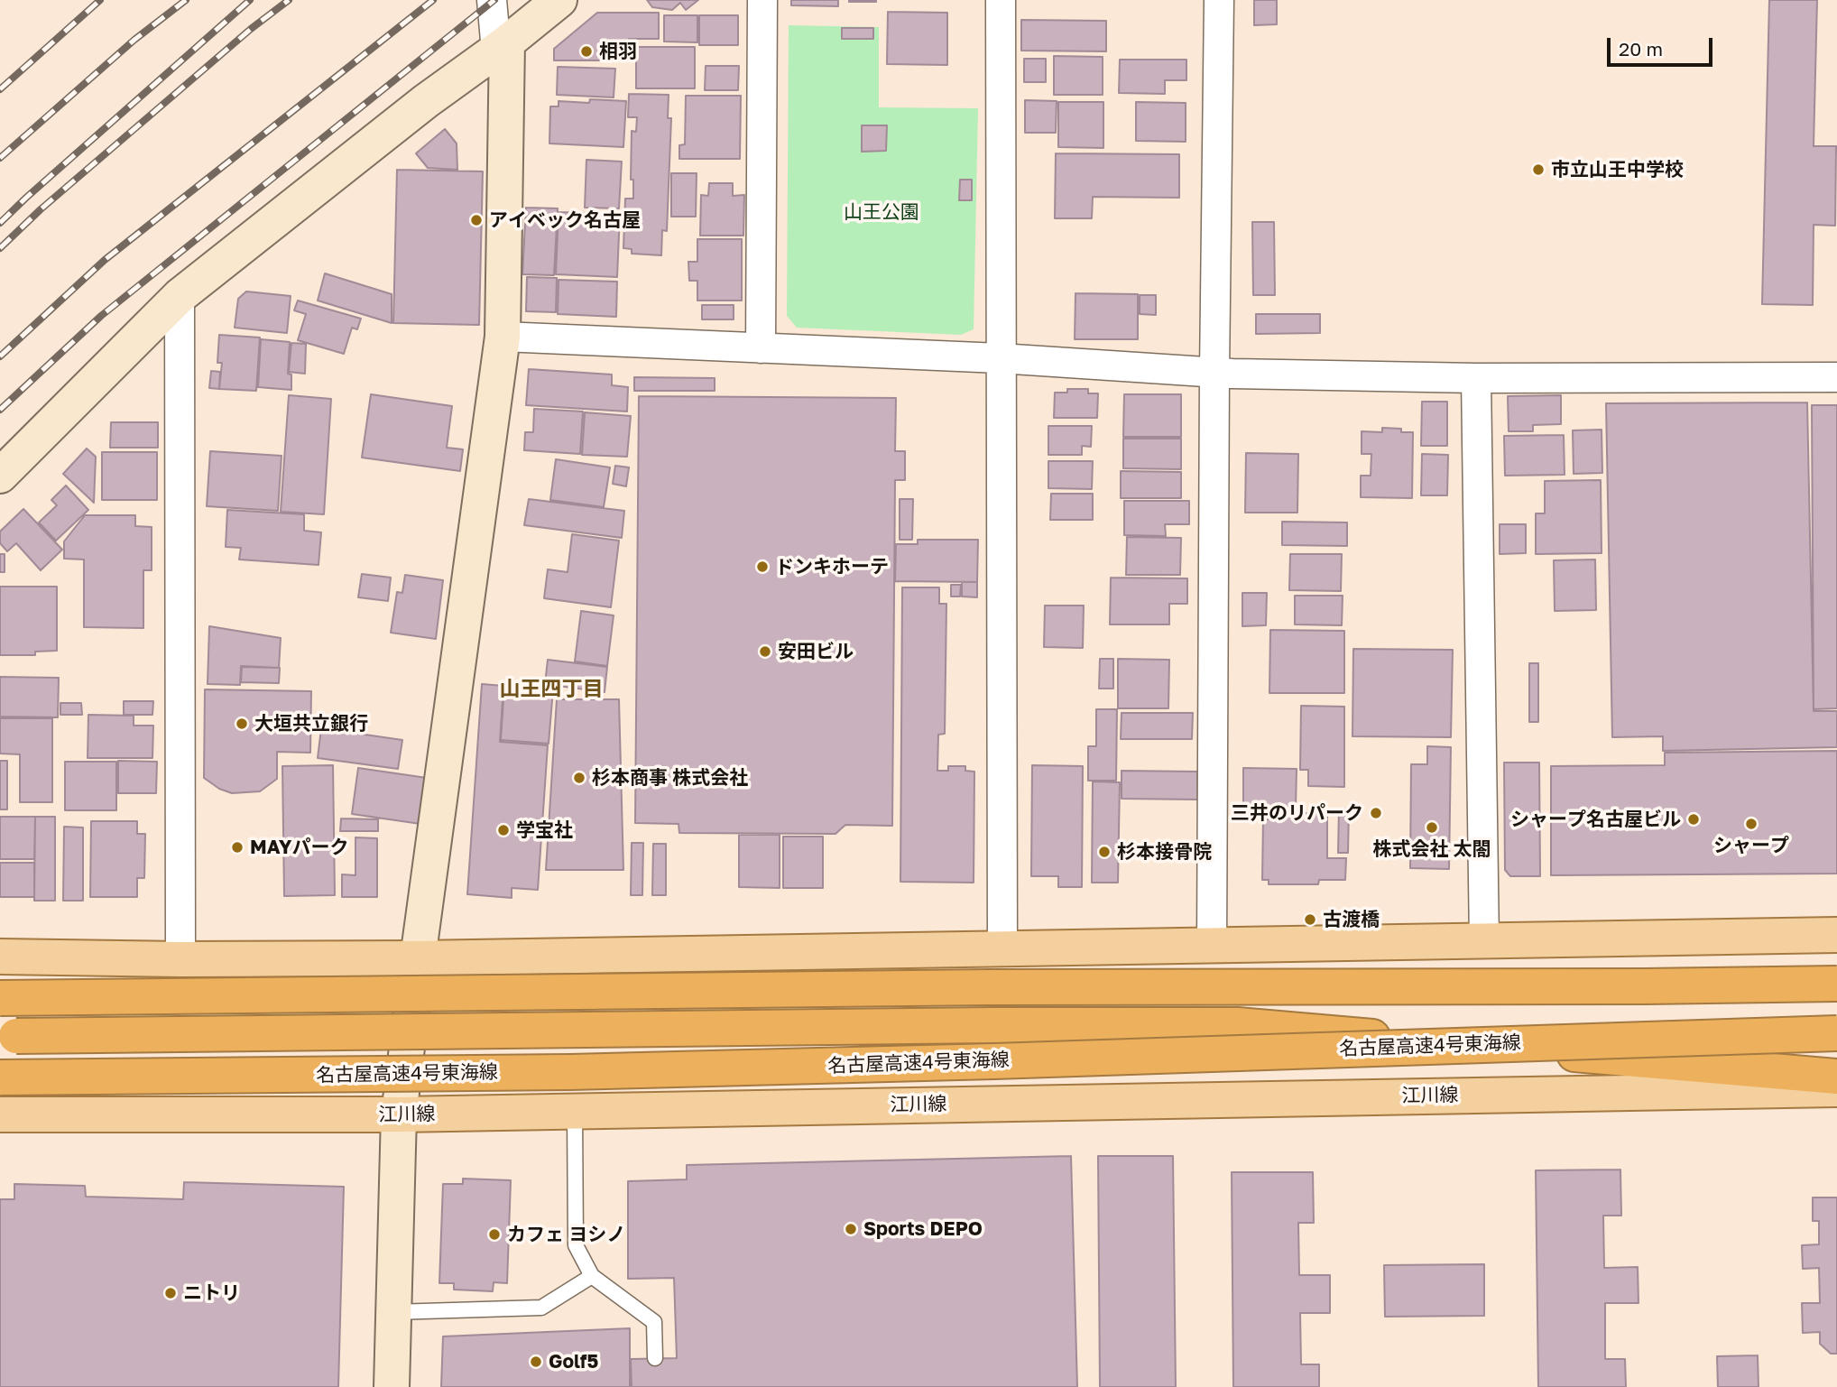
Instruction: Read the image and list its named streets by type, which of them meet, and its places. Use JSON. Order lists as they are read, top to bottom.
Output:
{
  "streets": {
    "highway": ["名古屋高速4号東海線"],
    "main road": ["江川線"]
  },
  "districts": ["山王四丁目"],
  "parks": ["山王公園"],
  "places": [
    "相羽",
    "市立山王中学校",
    "アイベック名古屋",
    "ドンキホーテ",
    "安田ビル",
    "大垣共立銀行",
    "杉本商事 株式会社",
    "三井のリパーク",
    "シャープ名古屋ビル",
    "シャープ",
    "株式会社 太閤",
    "学宝社",
    "MAYパーク",
    "杉本接骨院",
    "古渡橋",
    "Sports DEPO",
    "カフェ ヨシノ",
    "ニトリ",
    "Golf5"
  ],
  "scale_bar": "20 m"
}
